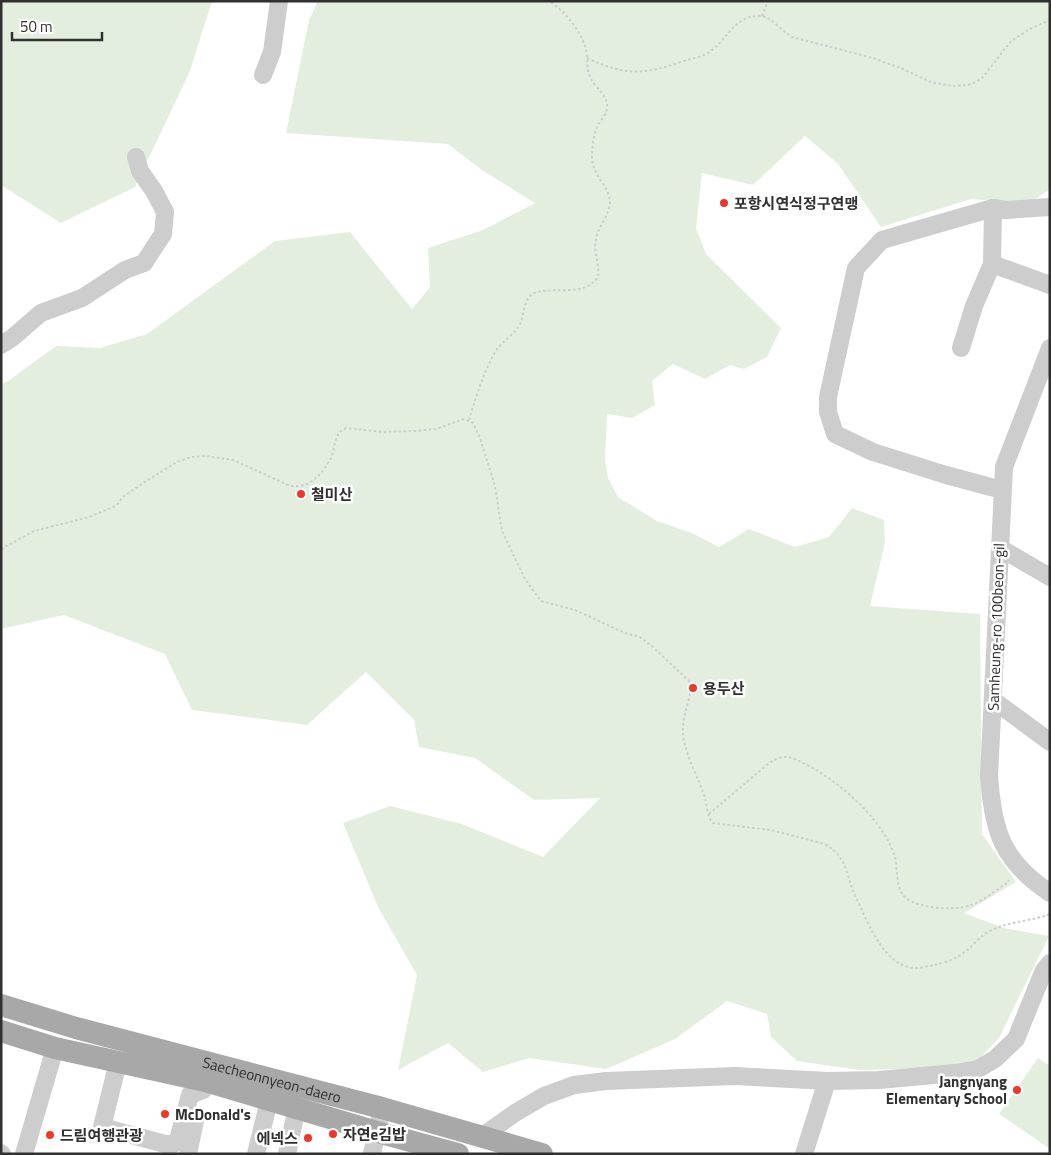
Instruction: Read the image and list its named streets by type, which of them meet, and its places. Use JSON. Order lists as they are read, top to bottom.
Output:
{
  "streets": {
    "main road": ["Saecheonnyeon-daero"],
    "street": ["Samheung-ro 100beon-gil"]
  },
  "places": [
    "포항시연식정구연맹",
    "철미산",
    "용두산",
    "Jangnyang Elementary School",
    "McDonald's",
    "자연e김밥",
    "드림여행관광",
    "에넥스"
  ],
  "scale_bar": "50 m"
}
